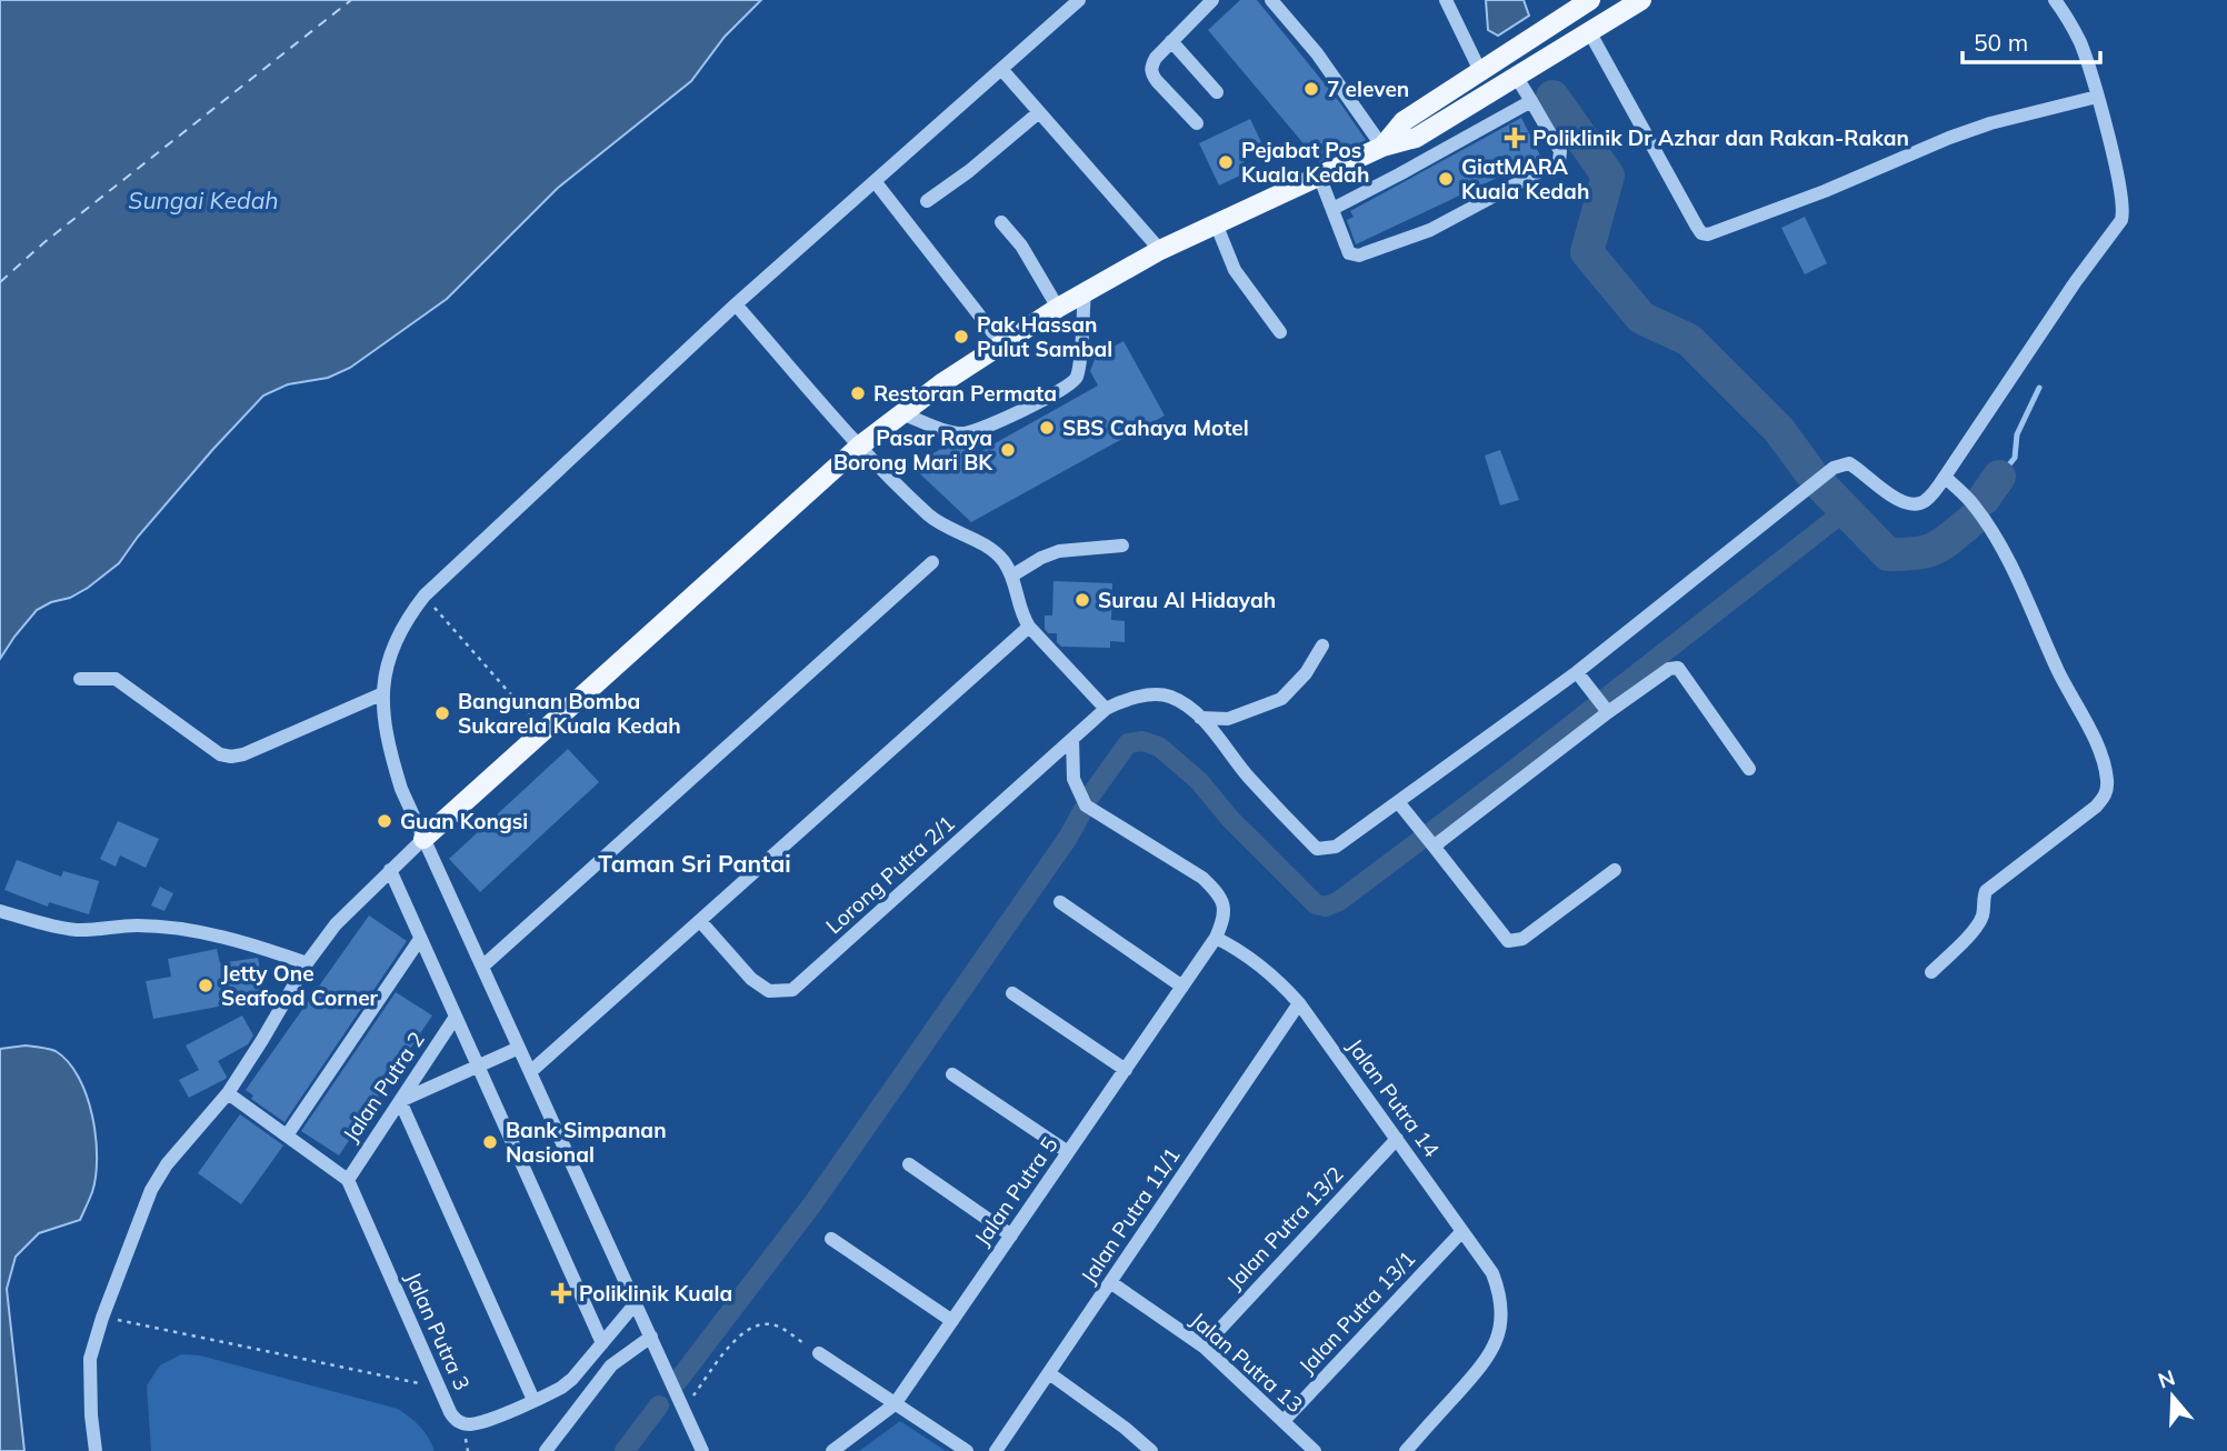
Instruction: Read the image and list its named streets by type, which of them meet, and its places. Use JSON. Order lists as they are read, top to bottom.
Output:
{
  "streets": {
    "street": [
      "Lorong Putra 2/1",
      "Jalan Putra 2",
      "Jalan Putra 14",
      "Jalan Putra 5",
      "Jalan Putra 11/1",
      "Jalan Putra 13/2",
      "Jalan Putra 13/1",
      "Jalan Putra 3",
      "Jalan Putra 13"
    ]
  },
  "crossings": [
    ["Jalan Putra 2", "Jalan Putra 3"],
    ["Jalan Putra 14", "Jalan Putra 5"],
    ["Jalan Putra 14", "Jalan Putra 11/1"],
    ["Jalan Putra 14", "Jalan Putra 13/2"],
    ["Jalan Putra 14", "Jalan Putra 13/1"],
    ["Jalan Putra 11/1", "Jalan Putra 13"],
    ["Jalan Putra 13/2", "Jalan Putra 13"],
    ["Jalan Putra 13/1", "Jalan Putra 13"]
  ],
  "districts": ["Taman Sri Pantai"],
  "water": ["Sungai Kedah"],
  "places": {
    "other": [
      "7 eleven",
      "Pejabat Pos Kuala Kedah",
      "GiatMARA Kuala Kedah",
      "Pak Hassan Pulut Sambal",
      "Restoran Permata",
      "SBS Cahaya Motel",
      "Pasar Raya Borong Mari BK",
      "Surau Al Hidayah",
      "Bangunan Bomba Sukarela Kuala Kedah",
      "Guan Kongsi",
      "Jetty One Seafood Corner",
      "Bank Simpanan Nasional"
    ],
    "health": ["Poliklinik Dr Azhar dan Rakan-Rakan", "Poliklinik Kuala"]
  },
  "scale_bar": "50 m",
  "north": "top"
}
